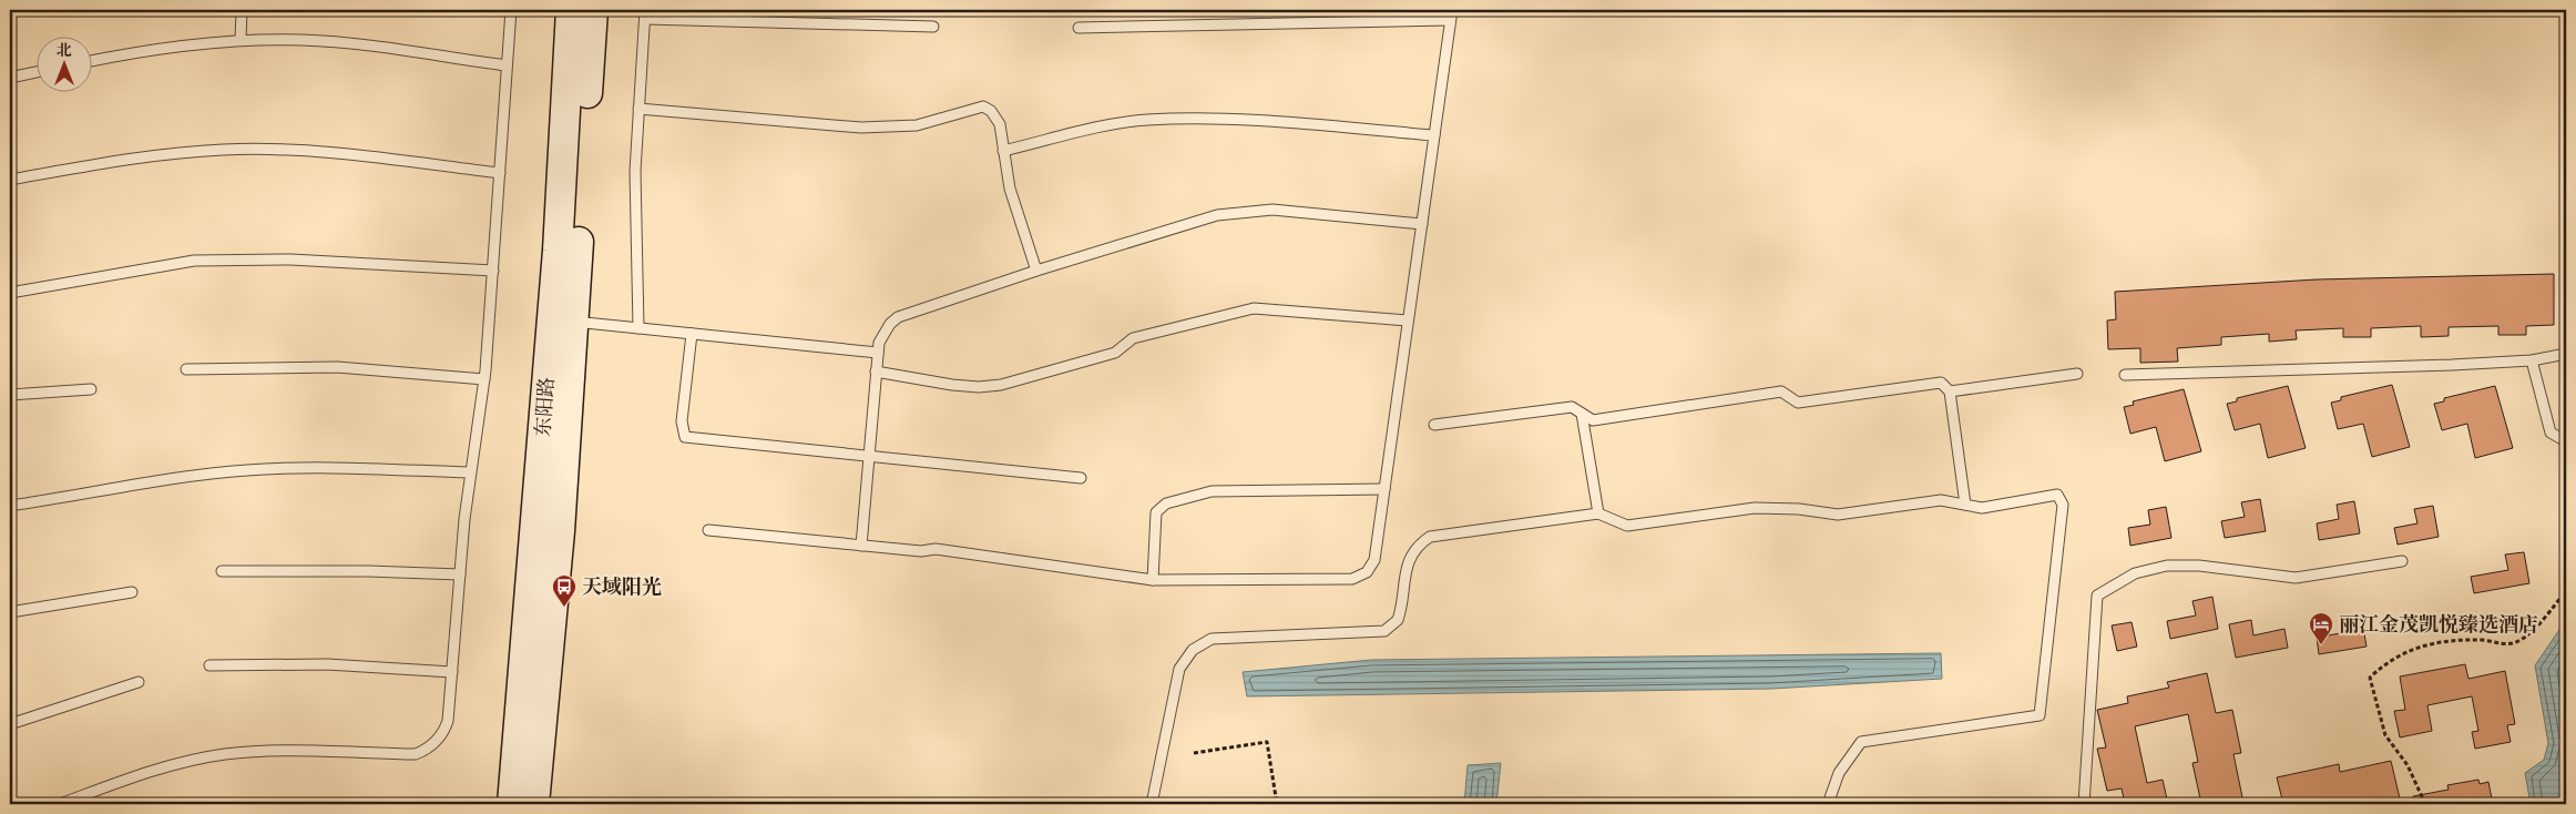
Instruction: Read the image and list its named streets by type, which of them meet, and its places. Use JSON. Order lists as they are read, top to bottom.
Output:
{
  "streets": {
    "main road": ["东阳路"]
  },
  "places": {
    "bus stop": ["天域阳光"],
    "hotel": ["丽江金茂凯悦臻选酒店"]
  },
  "north": "top"
}
